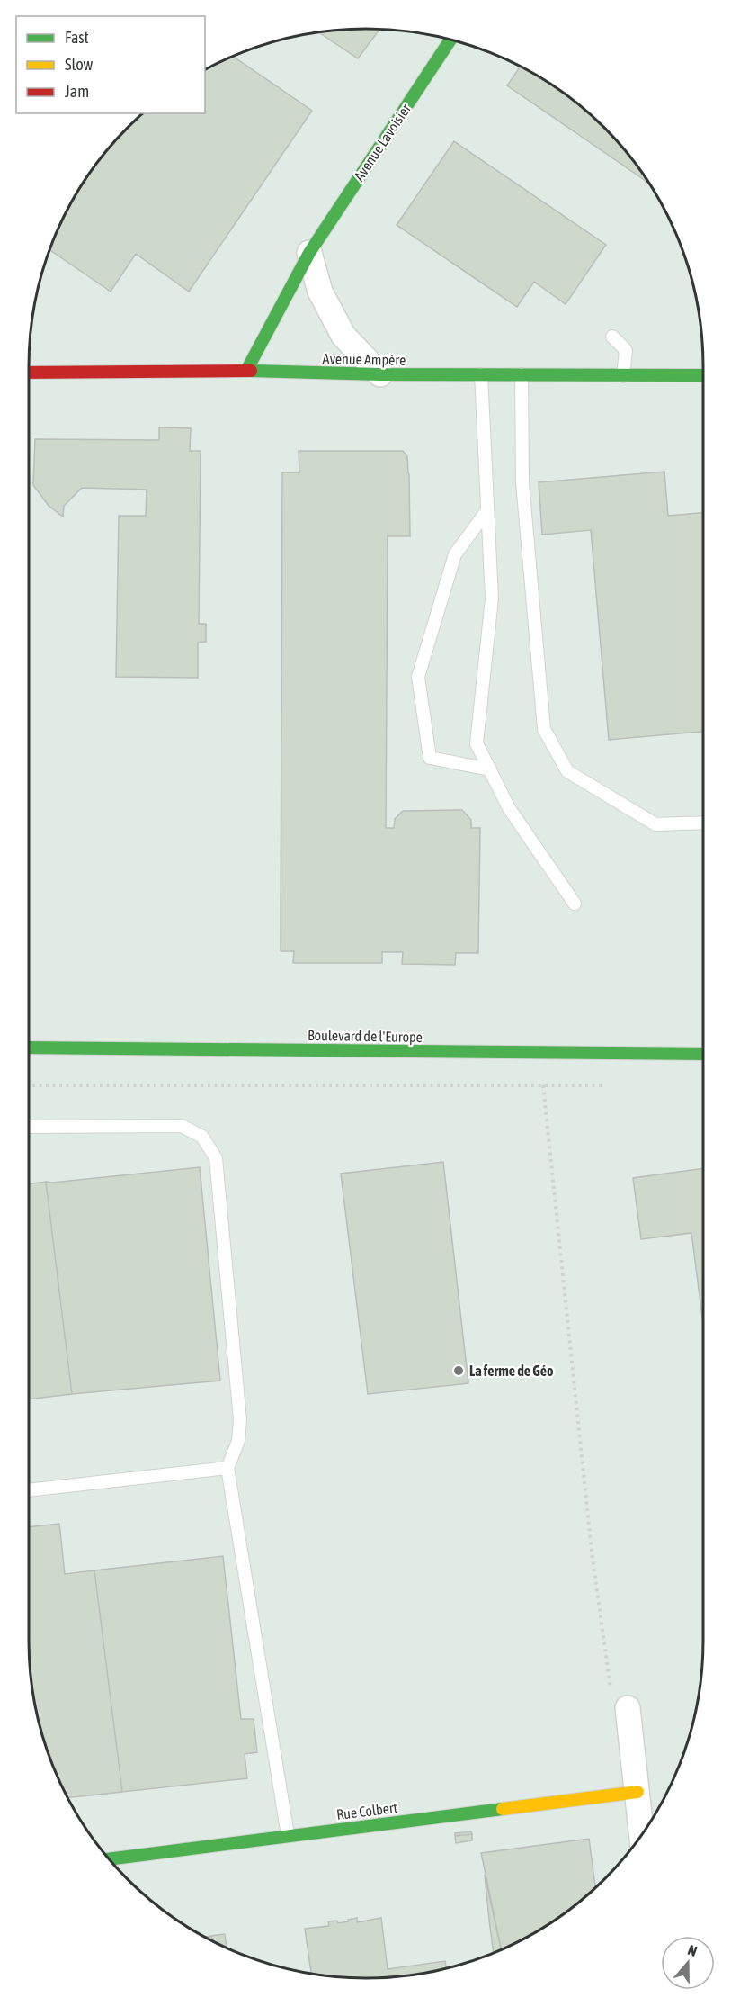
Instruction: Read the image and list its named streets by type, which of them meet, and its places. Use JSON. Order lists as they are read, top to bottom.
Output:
{
  "streets": {
    "street": [
      "Avenue Lavoisier",
      "Avenue Ampère",
      "Boulevard de l'Europe",
      "Rue Colbert"
    ]
  },
  "crossings": [
    ["Avenue Lavoisier", "Avenue Ampère"]
  ],
  "places": ["La ferme de Géo"],
  "legend": ["Fast", "Slow", "Jam"],
  "north": "top"
}
